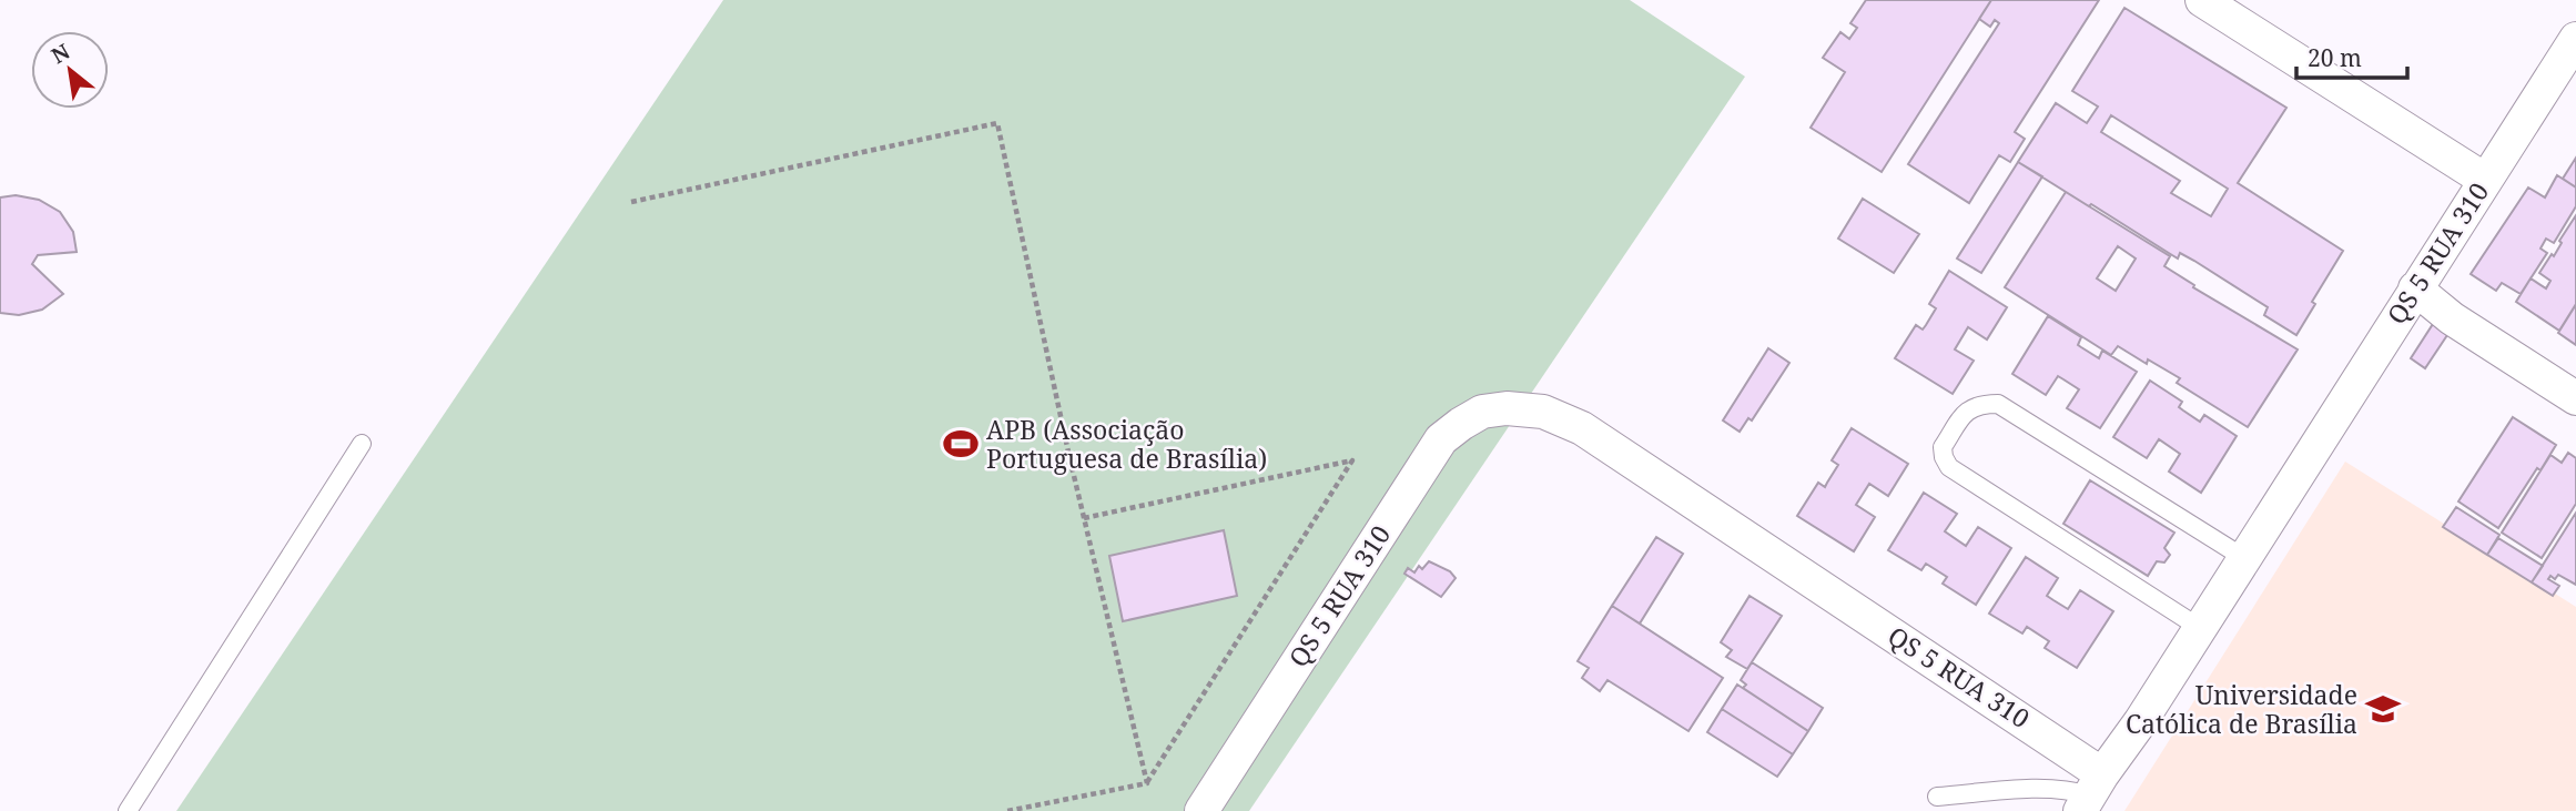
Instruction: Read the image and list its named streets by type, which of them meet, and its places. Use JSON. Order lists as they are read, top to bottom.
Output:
{
  "streets": {
    "street": ["QS 5 RUA 310"]
  },
  "places": {
    "sports": ["APB (Associação Portuguesa de Brasília)"],
    "school or university": ["Universidade Católica de Brasília"]
  },
  "scale_bar": "20 m",
  "north": "top left"
}
